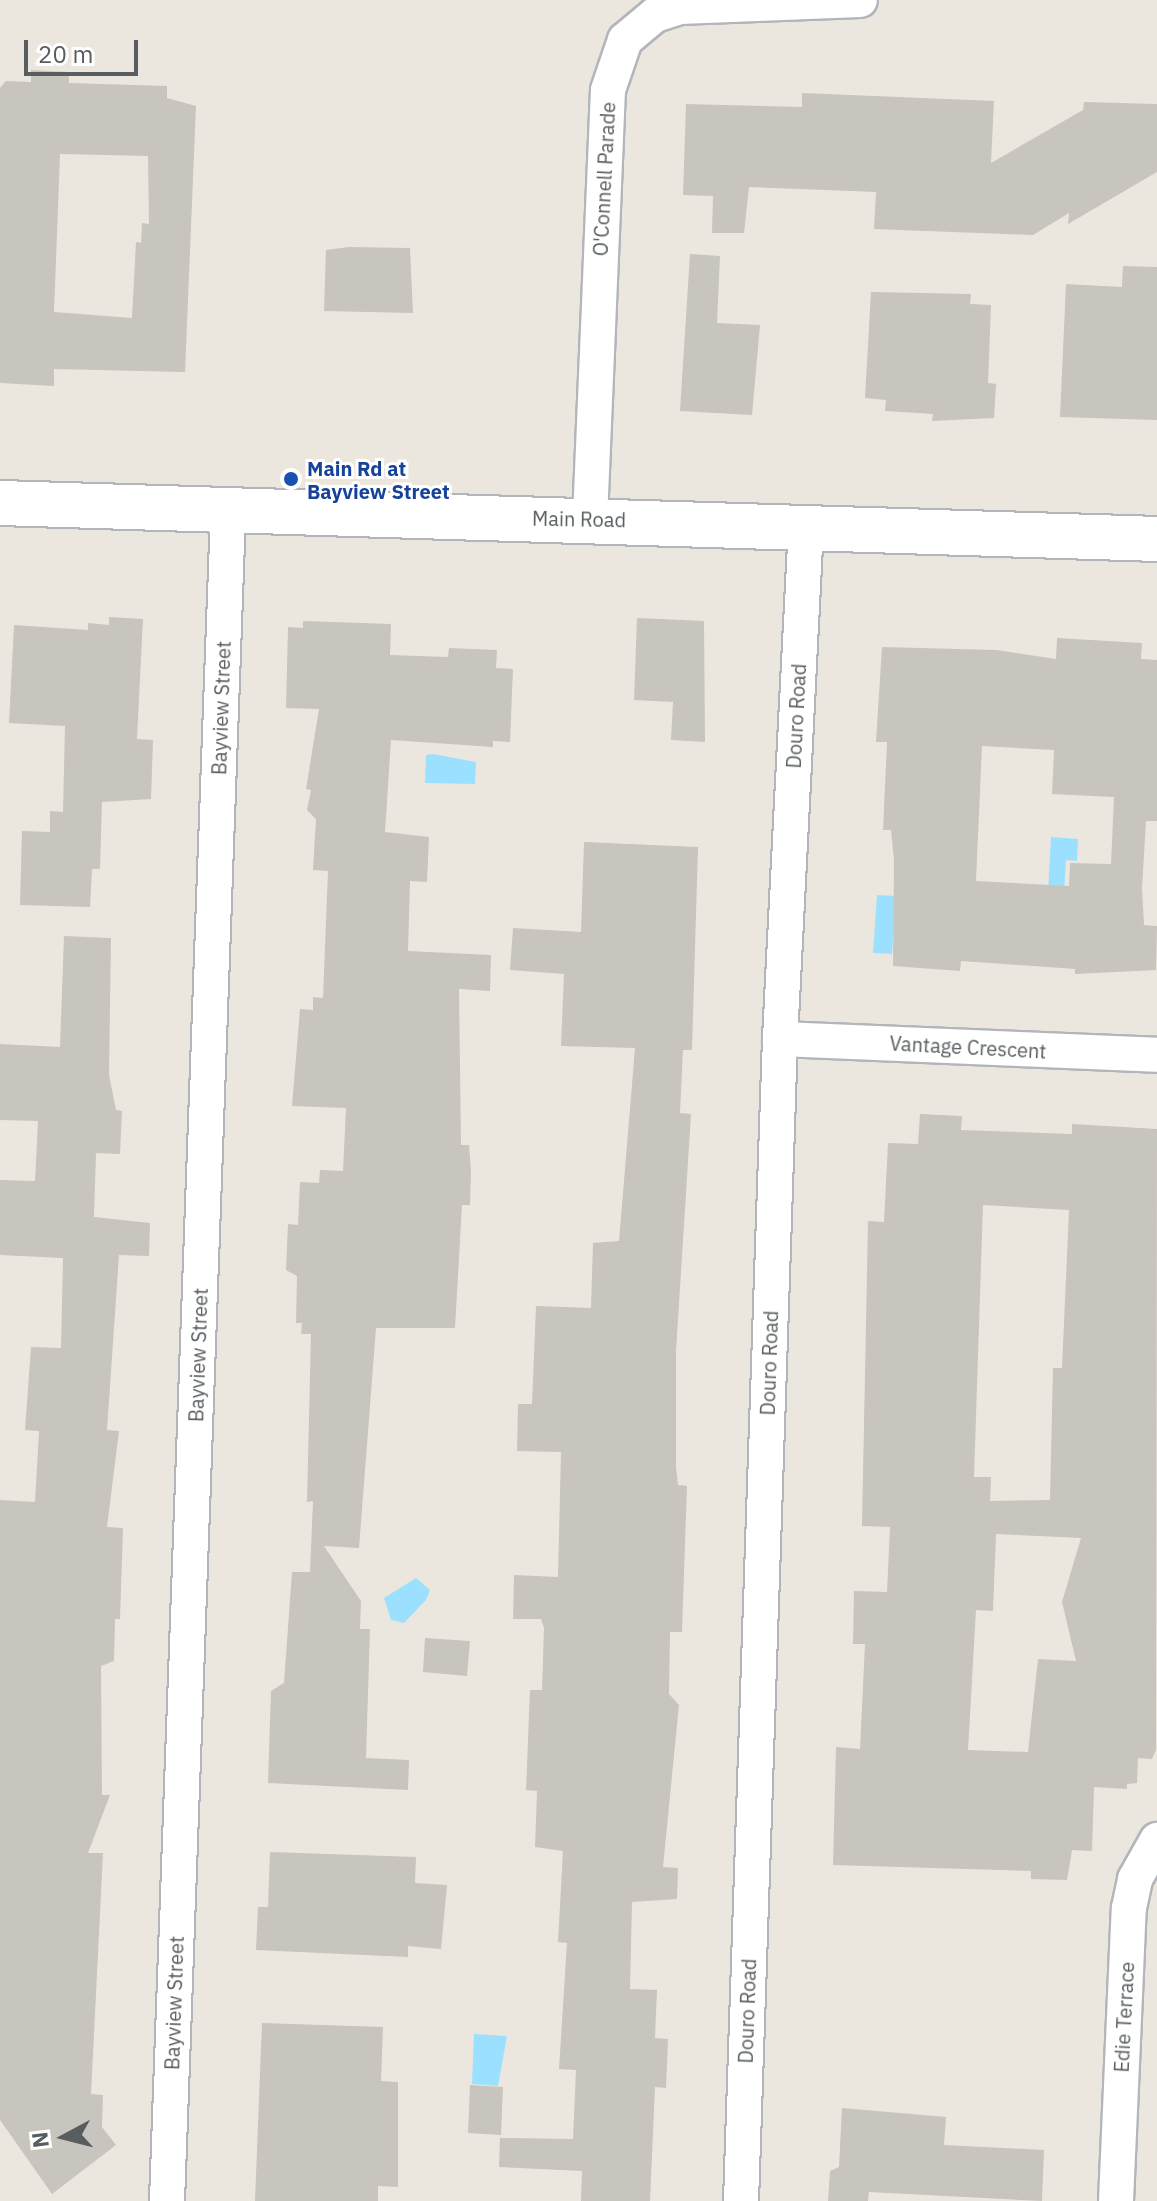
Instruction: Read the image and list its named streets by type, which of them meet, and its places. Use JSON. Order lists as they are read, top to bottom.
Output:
{
  "streets": {
    "main road": ["Main Road"],
    "street": [
      "O'Connell Parade",
      "Bayview Street",
      "Douro Road",
      "Vantage Crescent",
      "Edie Terrace"
    ]
  },
  "crossings": [
    ["O'Connell Parade", "Main Road"],
    ["Main Road", "Bayview Street"],
    ["Main Road", "Douro Road"],
    ["Douro Road", "Vantage Crescent"]
  ],
  "places": ["Main Rd at Bayview Street"],
  "scale_bar": "20 m",
  "north": "left"
}
